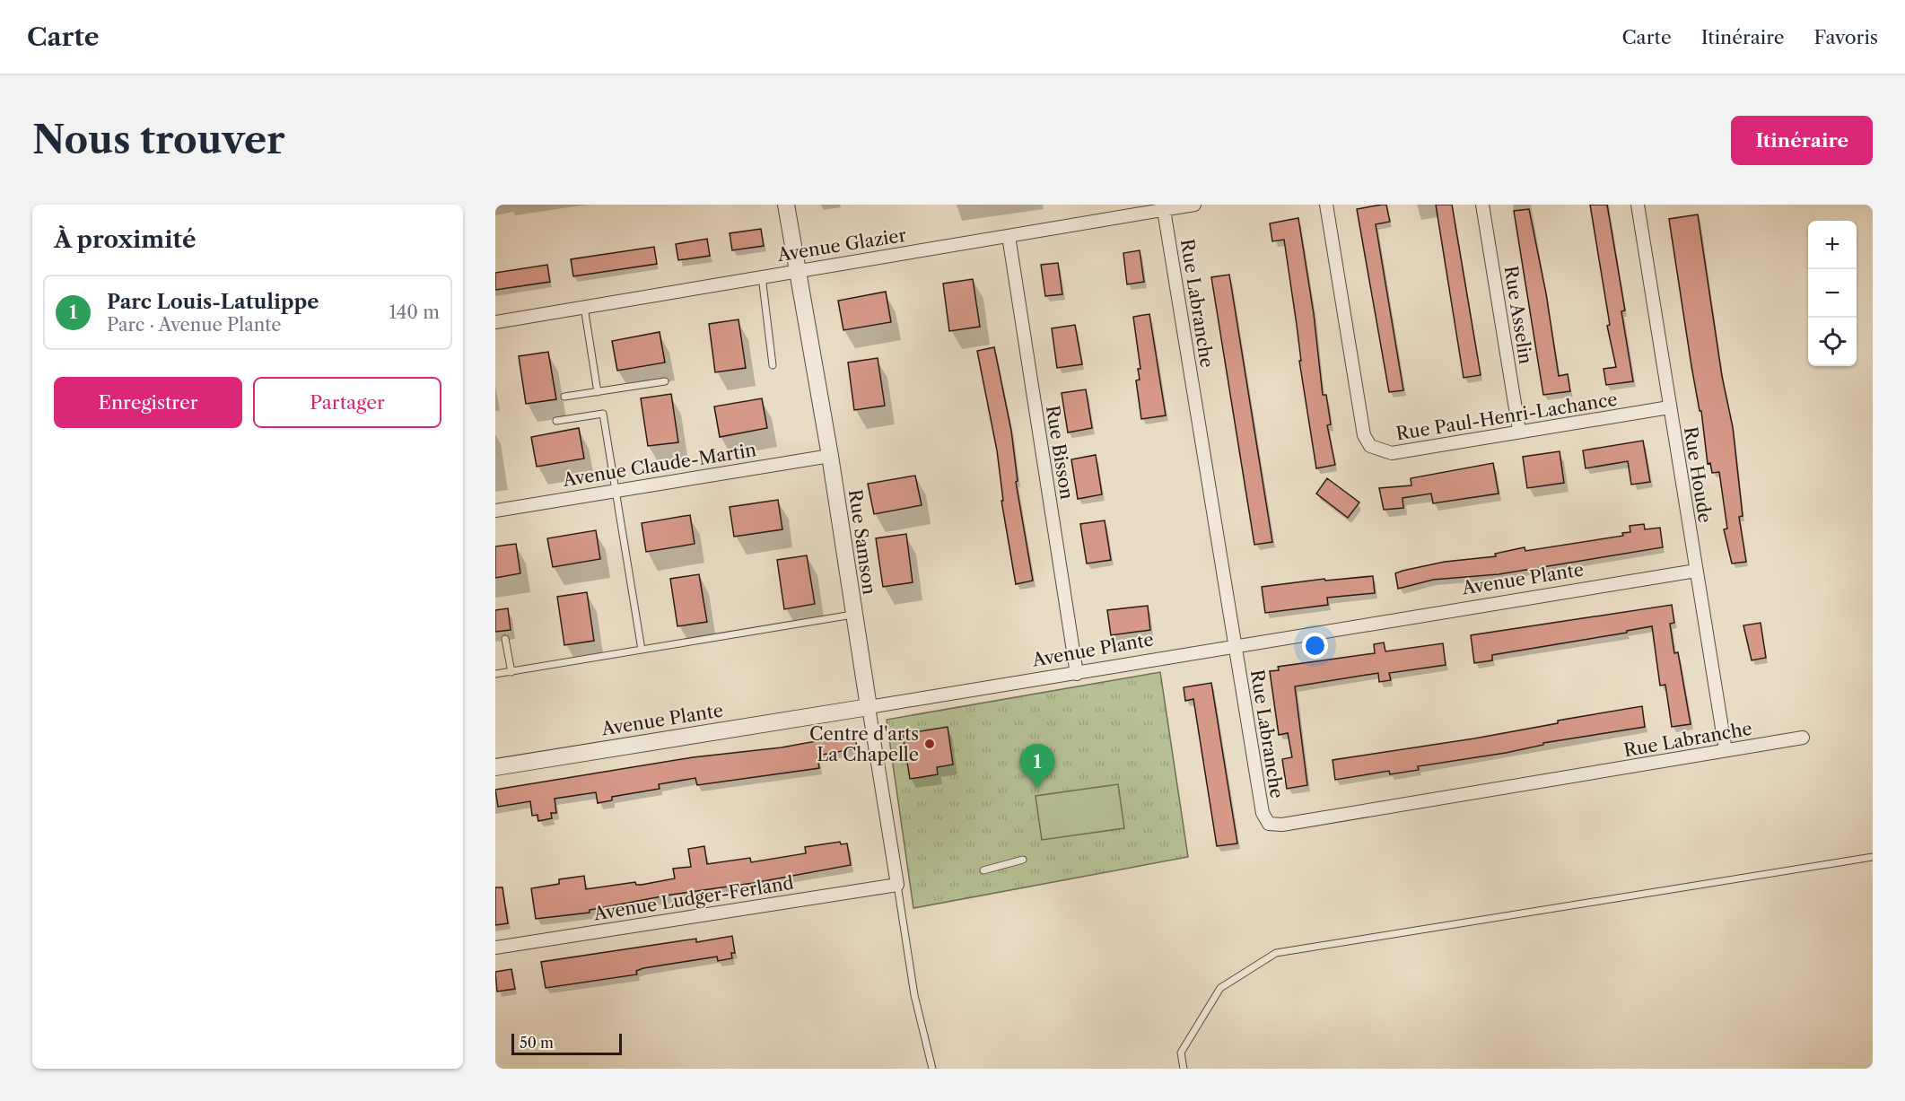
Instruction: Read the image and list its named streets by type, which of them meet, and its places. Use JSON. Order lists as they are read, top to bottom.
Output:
{
  "streets": {
    "street": [
      "Avenue Glazier",
      "Rue Labranche",
      "Rue Asselin",
      "Rue Paul-Henri-Lachance",
      "Rue Bisson",
      "Avenue Claude-Martin",
      "Rue Houde",
      "Rue Samson",
      "Avenue Plante",
      "Avenue Ludger-Ferland"
    ]
  },
  "crossings": [
    ["Avenue Glazier", "Rue Labranche"],
    ["Avenue Glazier", "Rue Bisson"],
    ["Avenue Glazier", "Rue Samson"],
    ["Rue Labranche", "Rue Houde"],
    ["Rue Labranche", "Avenue Plante"],
    ["Rue Asselin", "Rue Paul-Henri-Lachance"],
    ["Rue Paul-Henri-Lachance", "Rue Houde"],
    ["Rue Bisson", "Avenue Plante"],
    ["Avenue Claude-Martin", "Rue Samson"],
    ["Rue Houde", "Avenue Plante"],
    ["Rue Samson", "Avenue Plante"],
    ["Rue Samson", "Avenue Ludger-Ferland"]
  ],
  "places": ["Centre d'arts La Chapelle"],
  "scale_bar": "50 m",
  "page": {
    "header": "Carte",
    "nav": ["Carte", "Itinéraire", "Favoris"],
    "buttons": [
      "Itinéraire",
      ["Enregistrer", "Partager"]
    ],
    "title": "Nous trouver",
    "heading": "À proximité",
    "map_buttons": ["+", "−"],
    "list": [
      {
        "mark": "1",
        "name": "Parc Louis-Latulippe",
        "note": "Parc · Avenue Plante",
        "value": "140 m"
      }
    ],
    "pins": "1",
    "scale": "50 m"
  }
}
